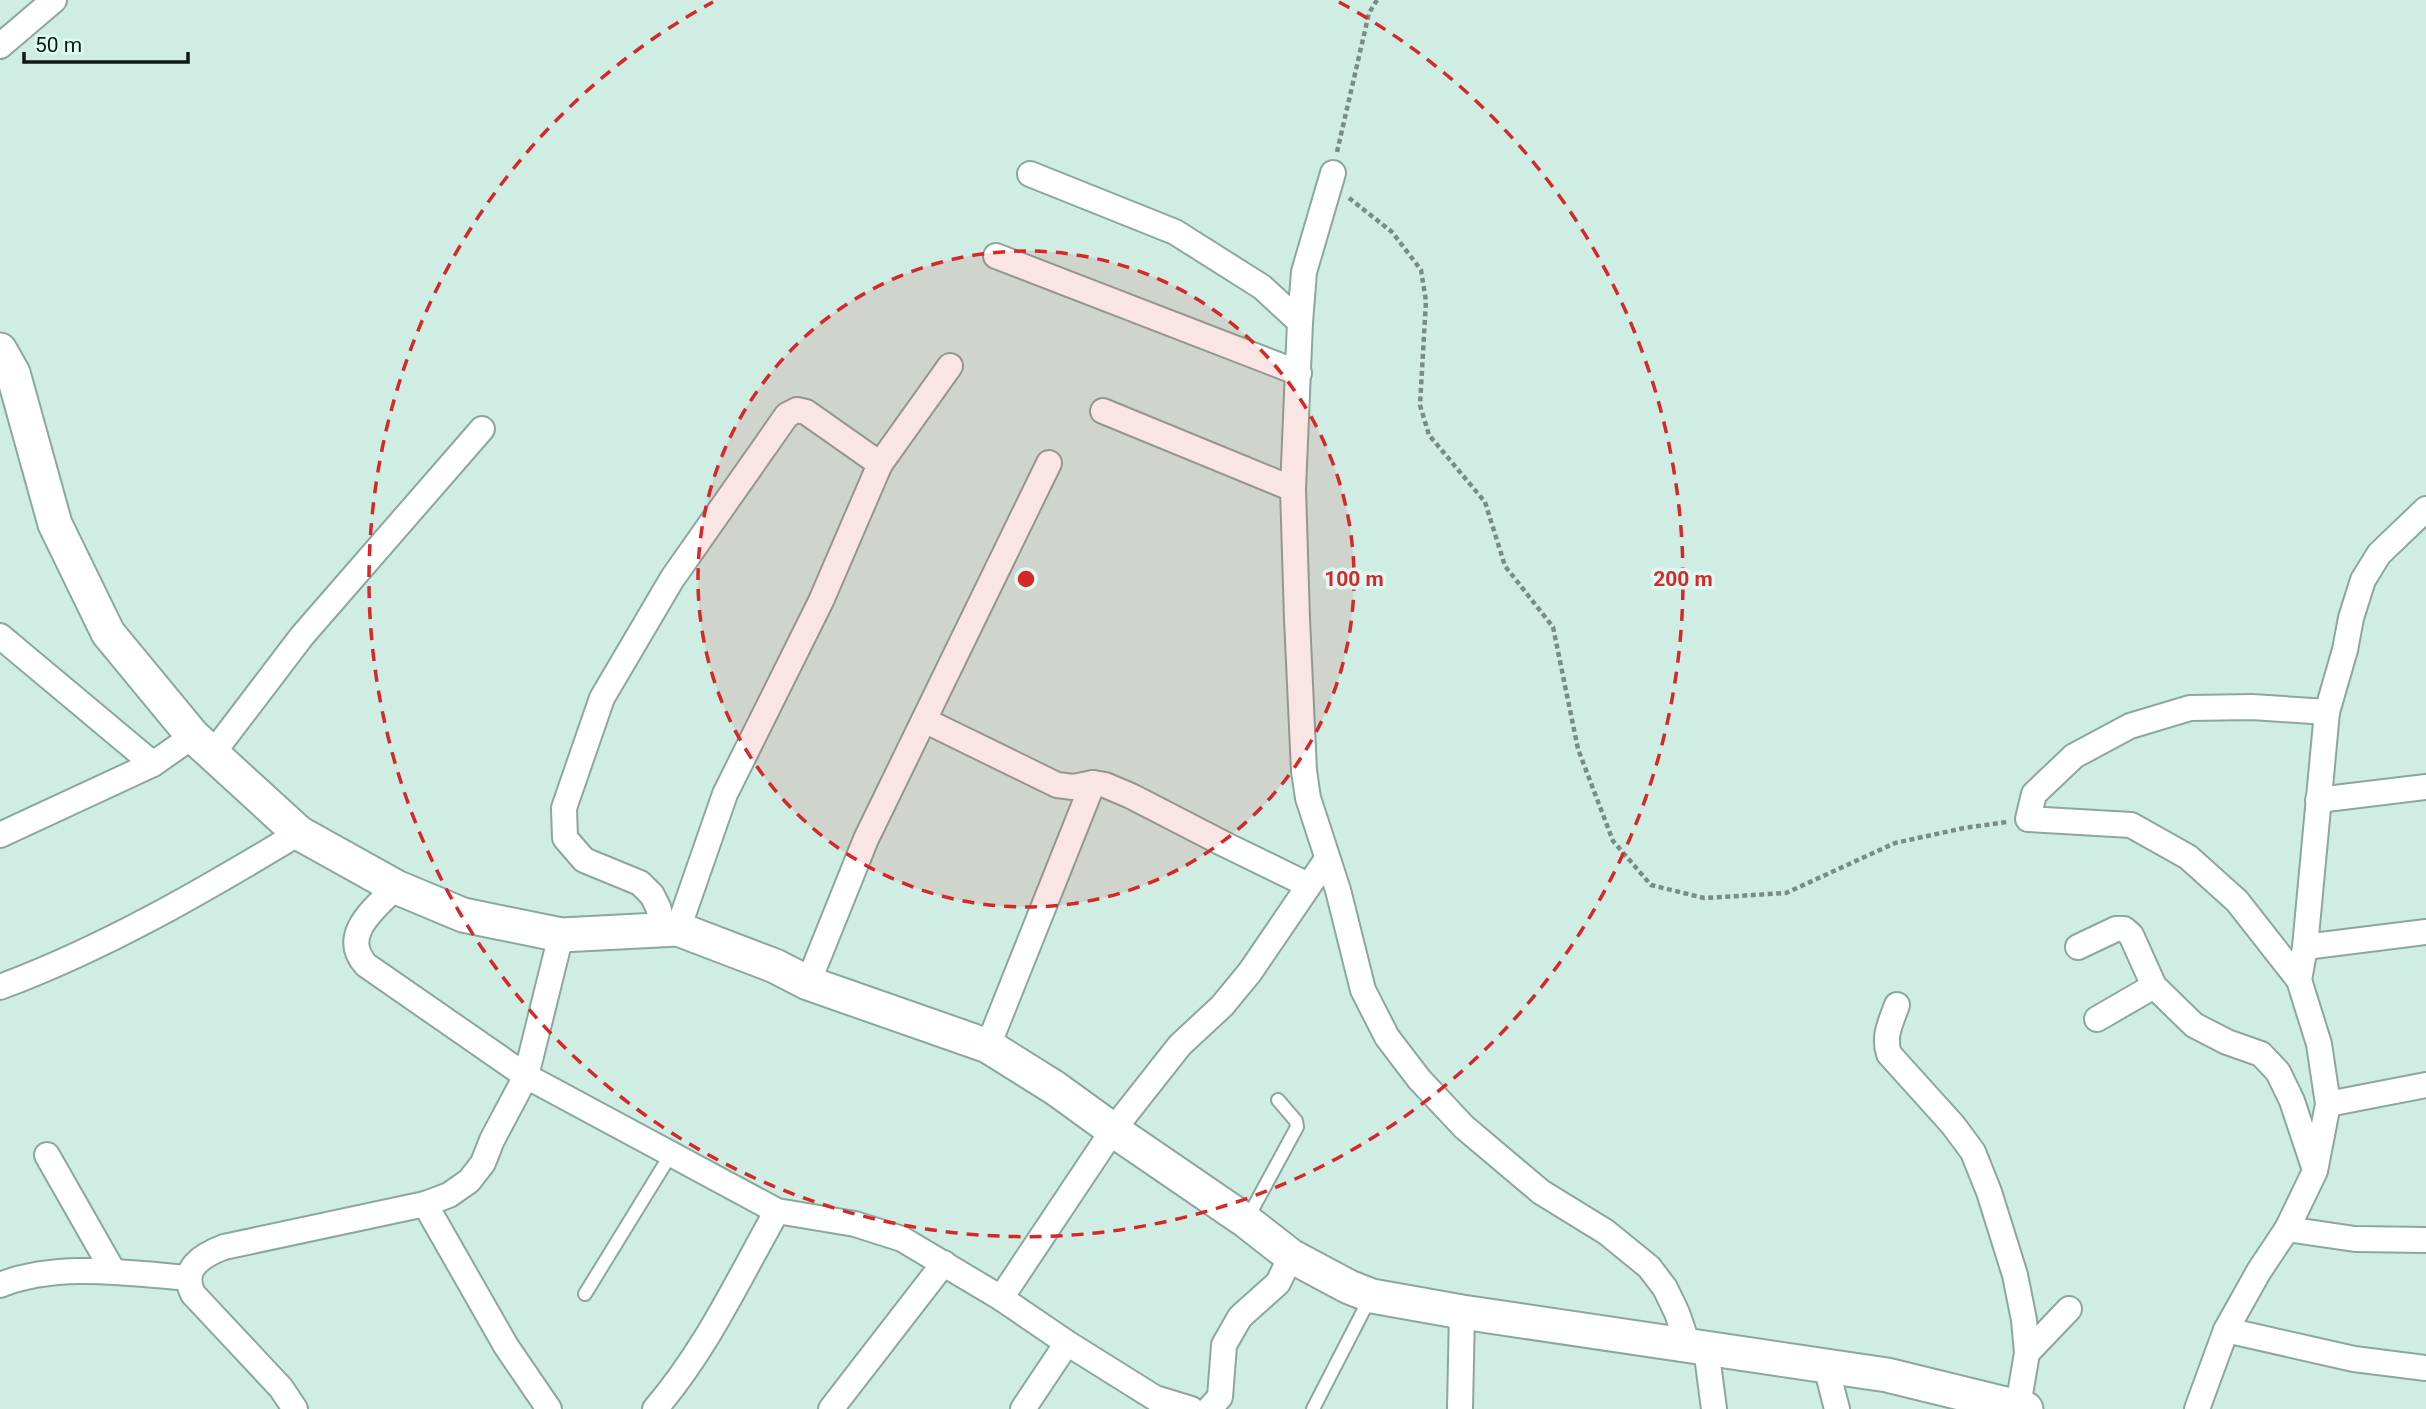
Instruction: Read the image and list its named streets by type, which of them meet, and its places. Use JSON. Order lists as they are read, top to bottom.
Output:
{
  "scale_bar": "50 m",
  "rings": ["100 m", "200 m"]
}
